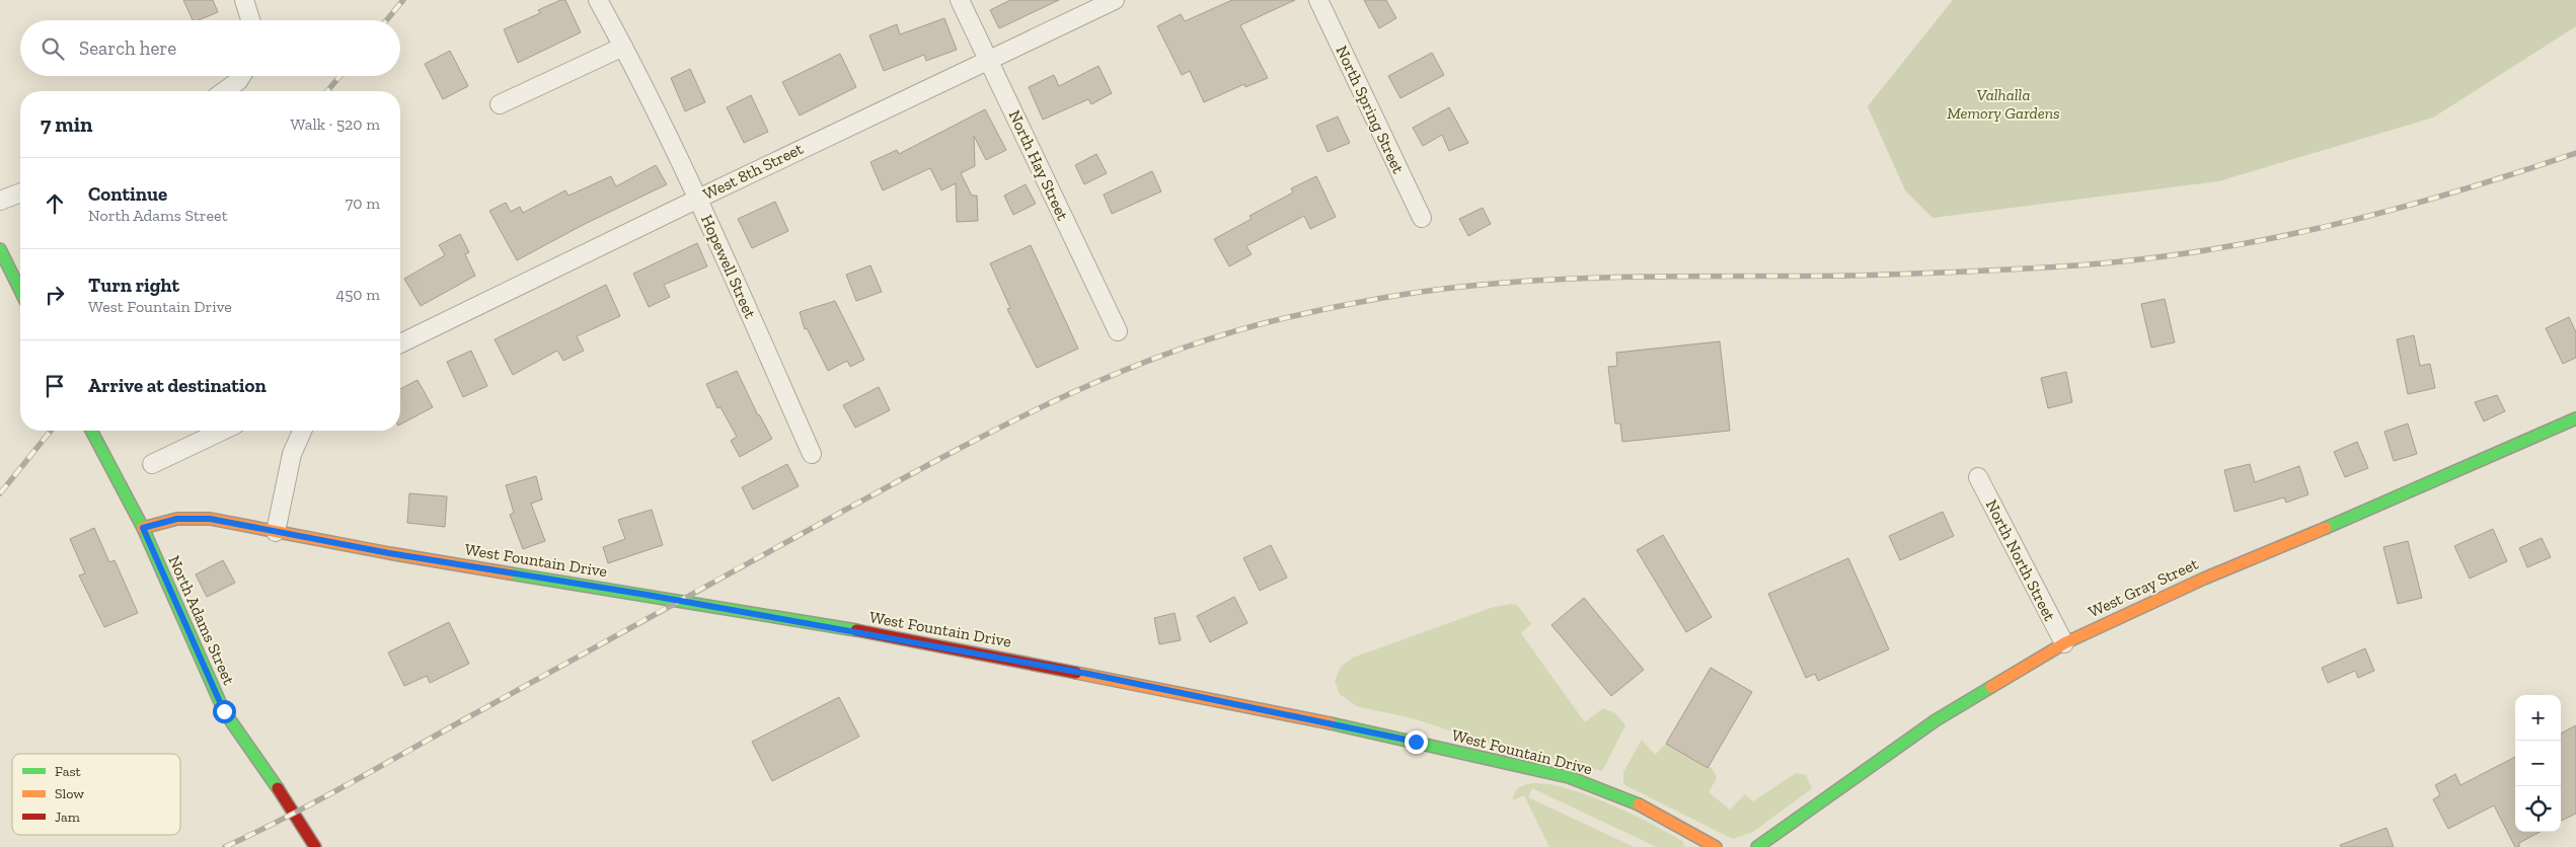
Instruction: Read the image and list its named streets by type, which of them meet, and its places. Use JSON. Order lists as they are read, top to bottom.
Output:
{
  "streets": {
    "street": [
      "North Spring Street",
      "North Hay Street",
      "West 8th Street",
      "Hopewell Street",
      "West Fountain Drive",
      "North North Street",
      "West Gray Street",
      "North Adams Street"
    ]
  },
  "crossings": [
    ["North Hay Street", "West 8th Street"],
    ["West 8th Street", "Hopewell Street"],
    ["West Fountain Drive", "North Adams Street"],
    ["North North Street", "West Gray Street"]
  ],
  "parks": ["Valhalla Memory Gardens"],
  "legend": ["Fast", "Slow", "Jam"],
  "page": {
    "search": "Search here",
    "heading": ["7 min", "Walk · 520 m"],
    "list": [
      ["Continue", "North Adams Street", "70 m"],
      ["Turn right", "West Fountain Drive", "450 m"],
      "Arrive at destination"
    ],
    "map_buttons": ["+", "−"]
  }
}
